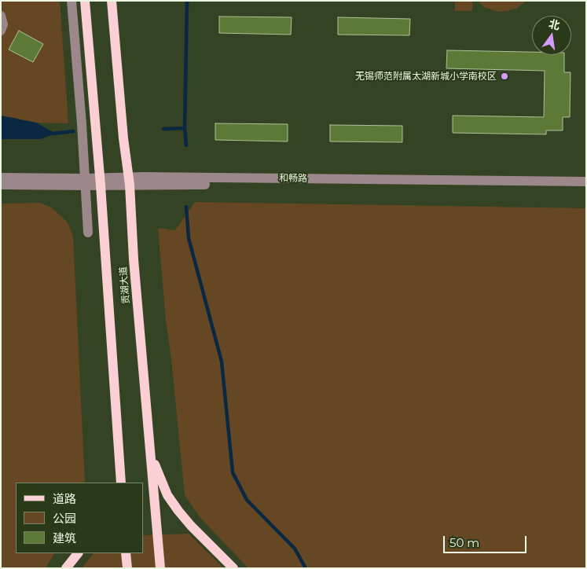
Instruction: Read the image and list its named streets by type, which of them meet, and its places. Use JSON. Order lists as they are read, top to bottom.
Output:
{
  "streets": {
    "main road": ["贡湖大道"],
    "street": ["和畅路"]
  },
  "crossings": [
    ["和畅路", "贡湖大道"]
  ],
  "places": ["无锡师范附属太湖新城小学南校区"],
  "legend": ["道路", "公园", "建筑"],
  "scale_bar": "50 m",
  "north": "top"
}
